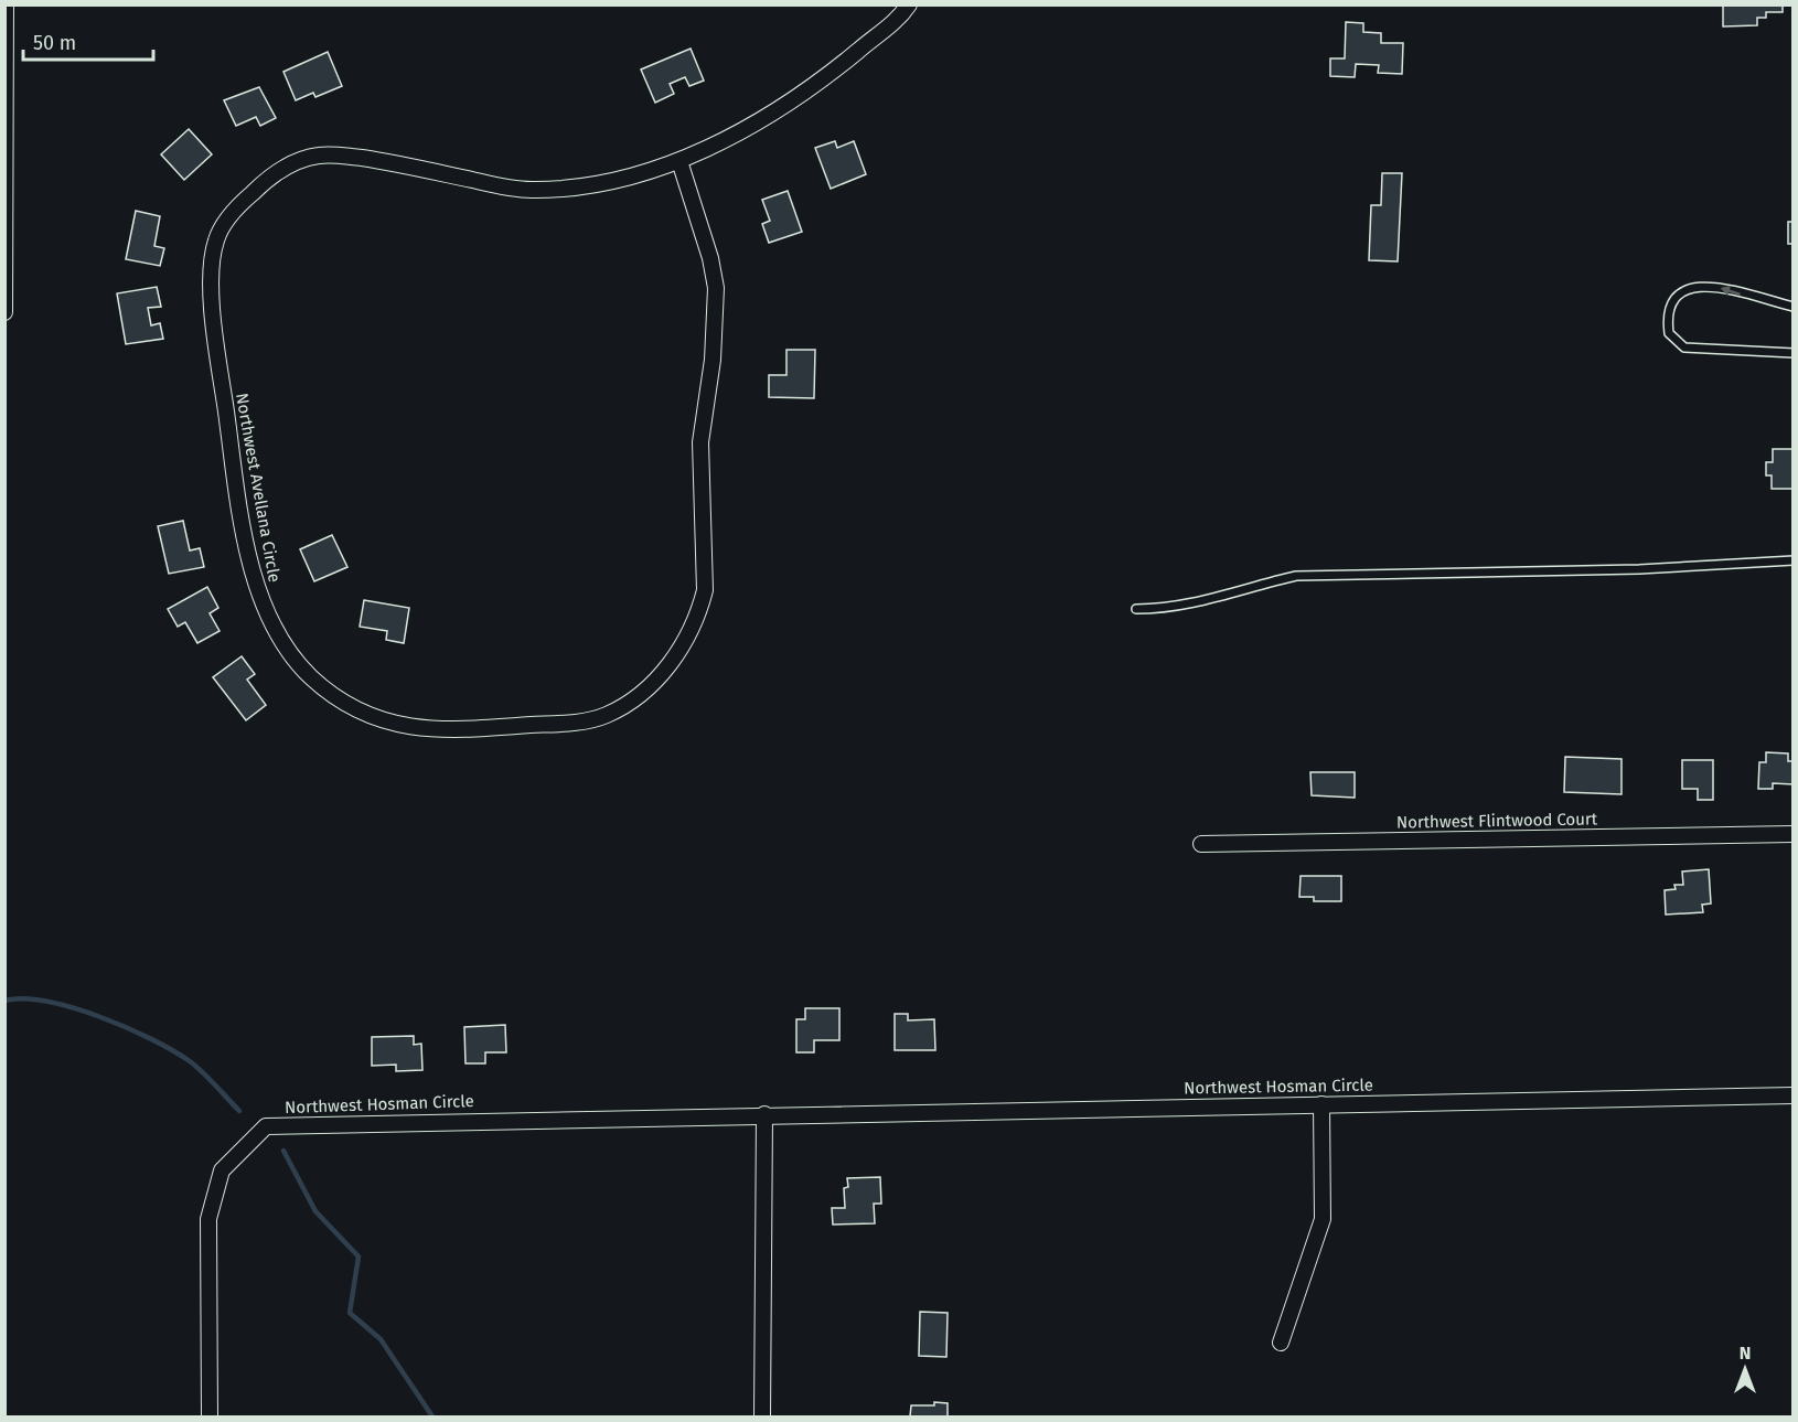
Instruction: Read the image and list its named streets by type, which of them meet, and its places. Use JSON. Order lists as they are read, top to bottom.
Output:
{
  "streets": {
    "street": ["Northwest Avellana Circle", "Northwest Flintwood Court", "Northwest Hosman Circle"]
  },
  "scale_bar": "50 m",
  "north": "top"
}
